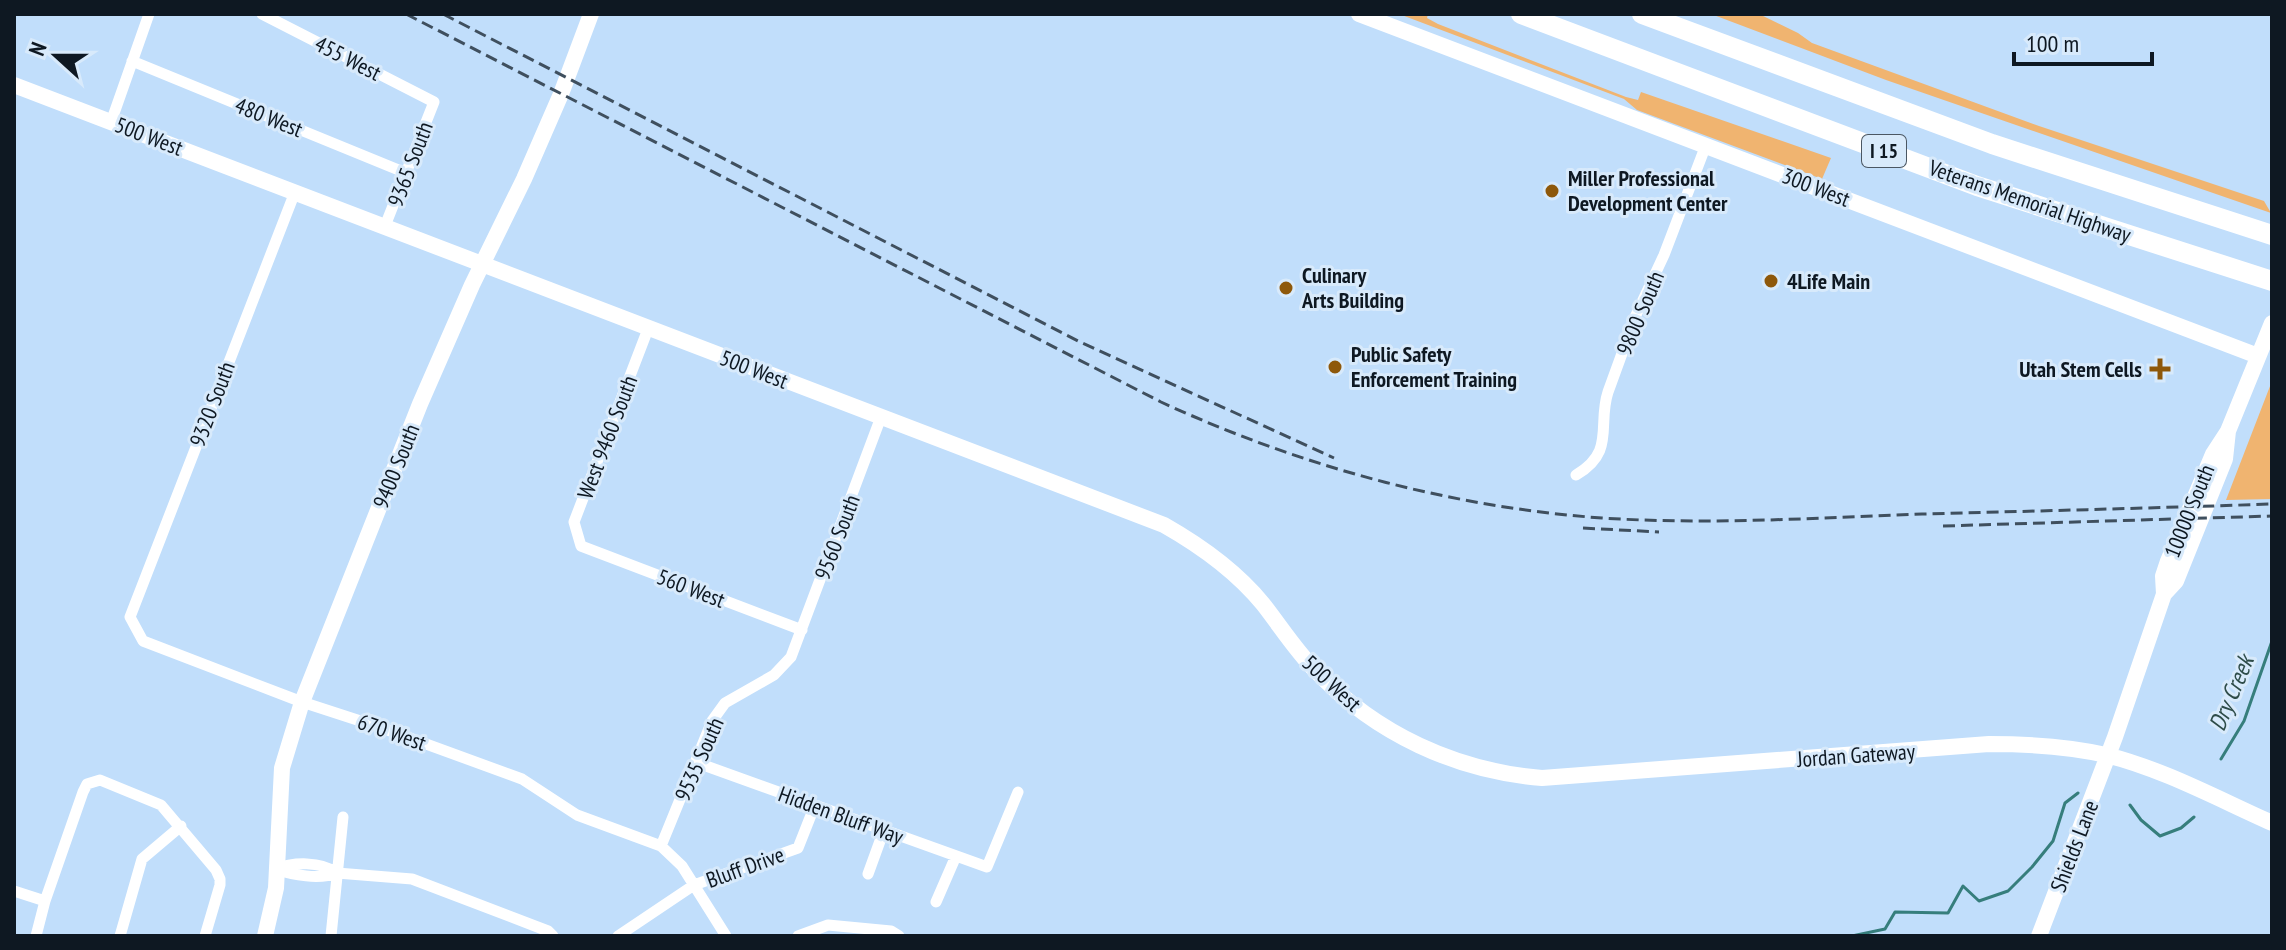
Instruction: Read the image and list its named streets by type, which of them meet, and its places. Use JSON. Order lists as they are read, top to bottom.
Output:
{
  "streets": {
    "highway": ["I 15", "Veterans Memorial Highway"],
    "main road": [
      "500 West",
      "300 West",
      "9400 South",
      "10000 South",
      "Jordan Gateway",
      "Shields Lane"
    ],
    "street": [
      "455 West",
      "480 West",
      "9365 South",
      "9800 South",
      "9320 South",
      "West 9460 South",
      "9560 South",
      "560 West",
      "670 West",
      "9535 South",
      "Hidden Bluff Way",
      "Bluff Drive"
    ]
  },
  "crossings": [
    ["455 West", "9365 South"],
    ["480 West", "9365 South"],
    ["500 West", "9365 South"],
    ["500 West", "9320 South"],
    ["500 West", "West 9460 South"],
    ["500 West", "9400 South"],
    ["500 West", "9560 South"],
    ["500 West", "Jordan Gateway"],
    ["300 West", "9800 South"],
    ["300 West", "10000 South"],
    ["9320 South", "670 West"],
    ["West 9460 South", "560 West"],
    ["9400 South", "670 West"],
    ["10000 South", "Jordan Gateway"],
    ["10000 South", "Shields Lane"],
    ["9560 South", "560 West"],
    ["9560 South", "9535 South"],
    ["670 West", "9535 South"],
    ["Jordan Gateway", "Shields Lane"],
    ["9535 South", "Hidden Bluff Way"],
    ["Hidden Bluff Way", "Bluff Drive"]
  ],
  "water": ["Dry Creek"],
  "places": {
    "other": [
      "Miller Professional Development Center",
      "4Life Main",
      "Culinary Arts Building",
      "Public Safety Enforcement Training"
    ],
    "health": ["Utah Stem Cells"]
  },
  "scale_bar": "100 m",
  "north": "left"
}
